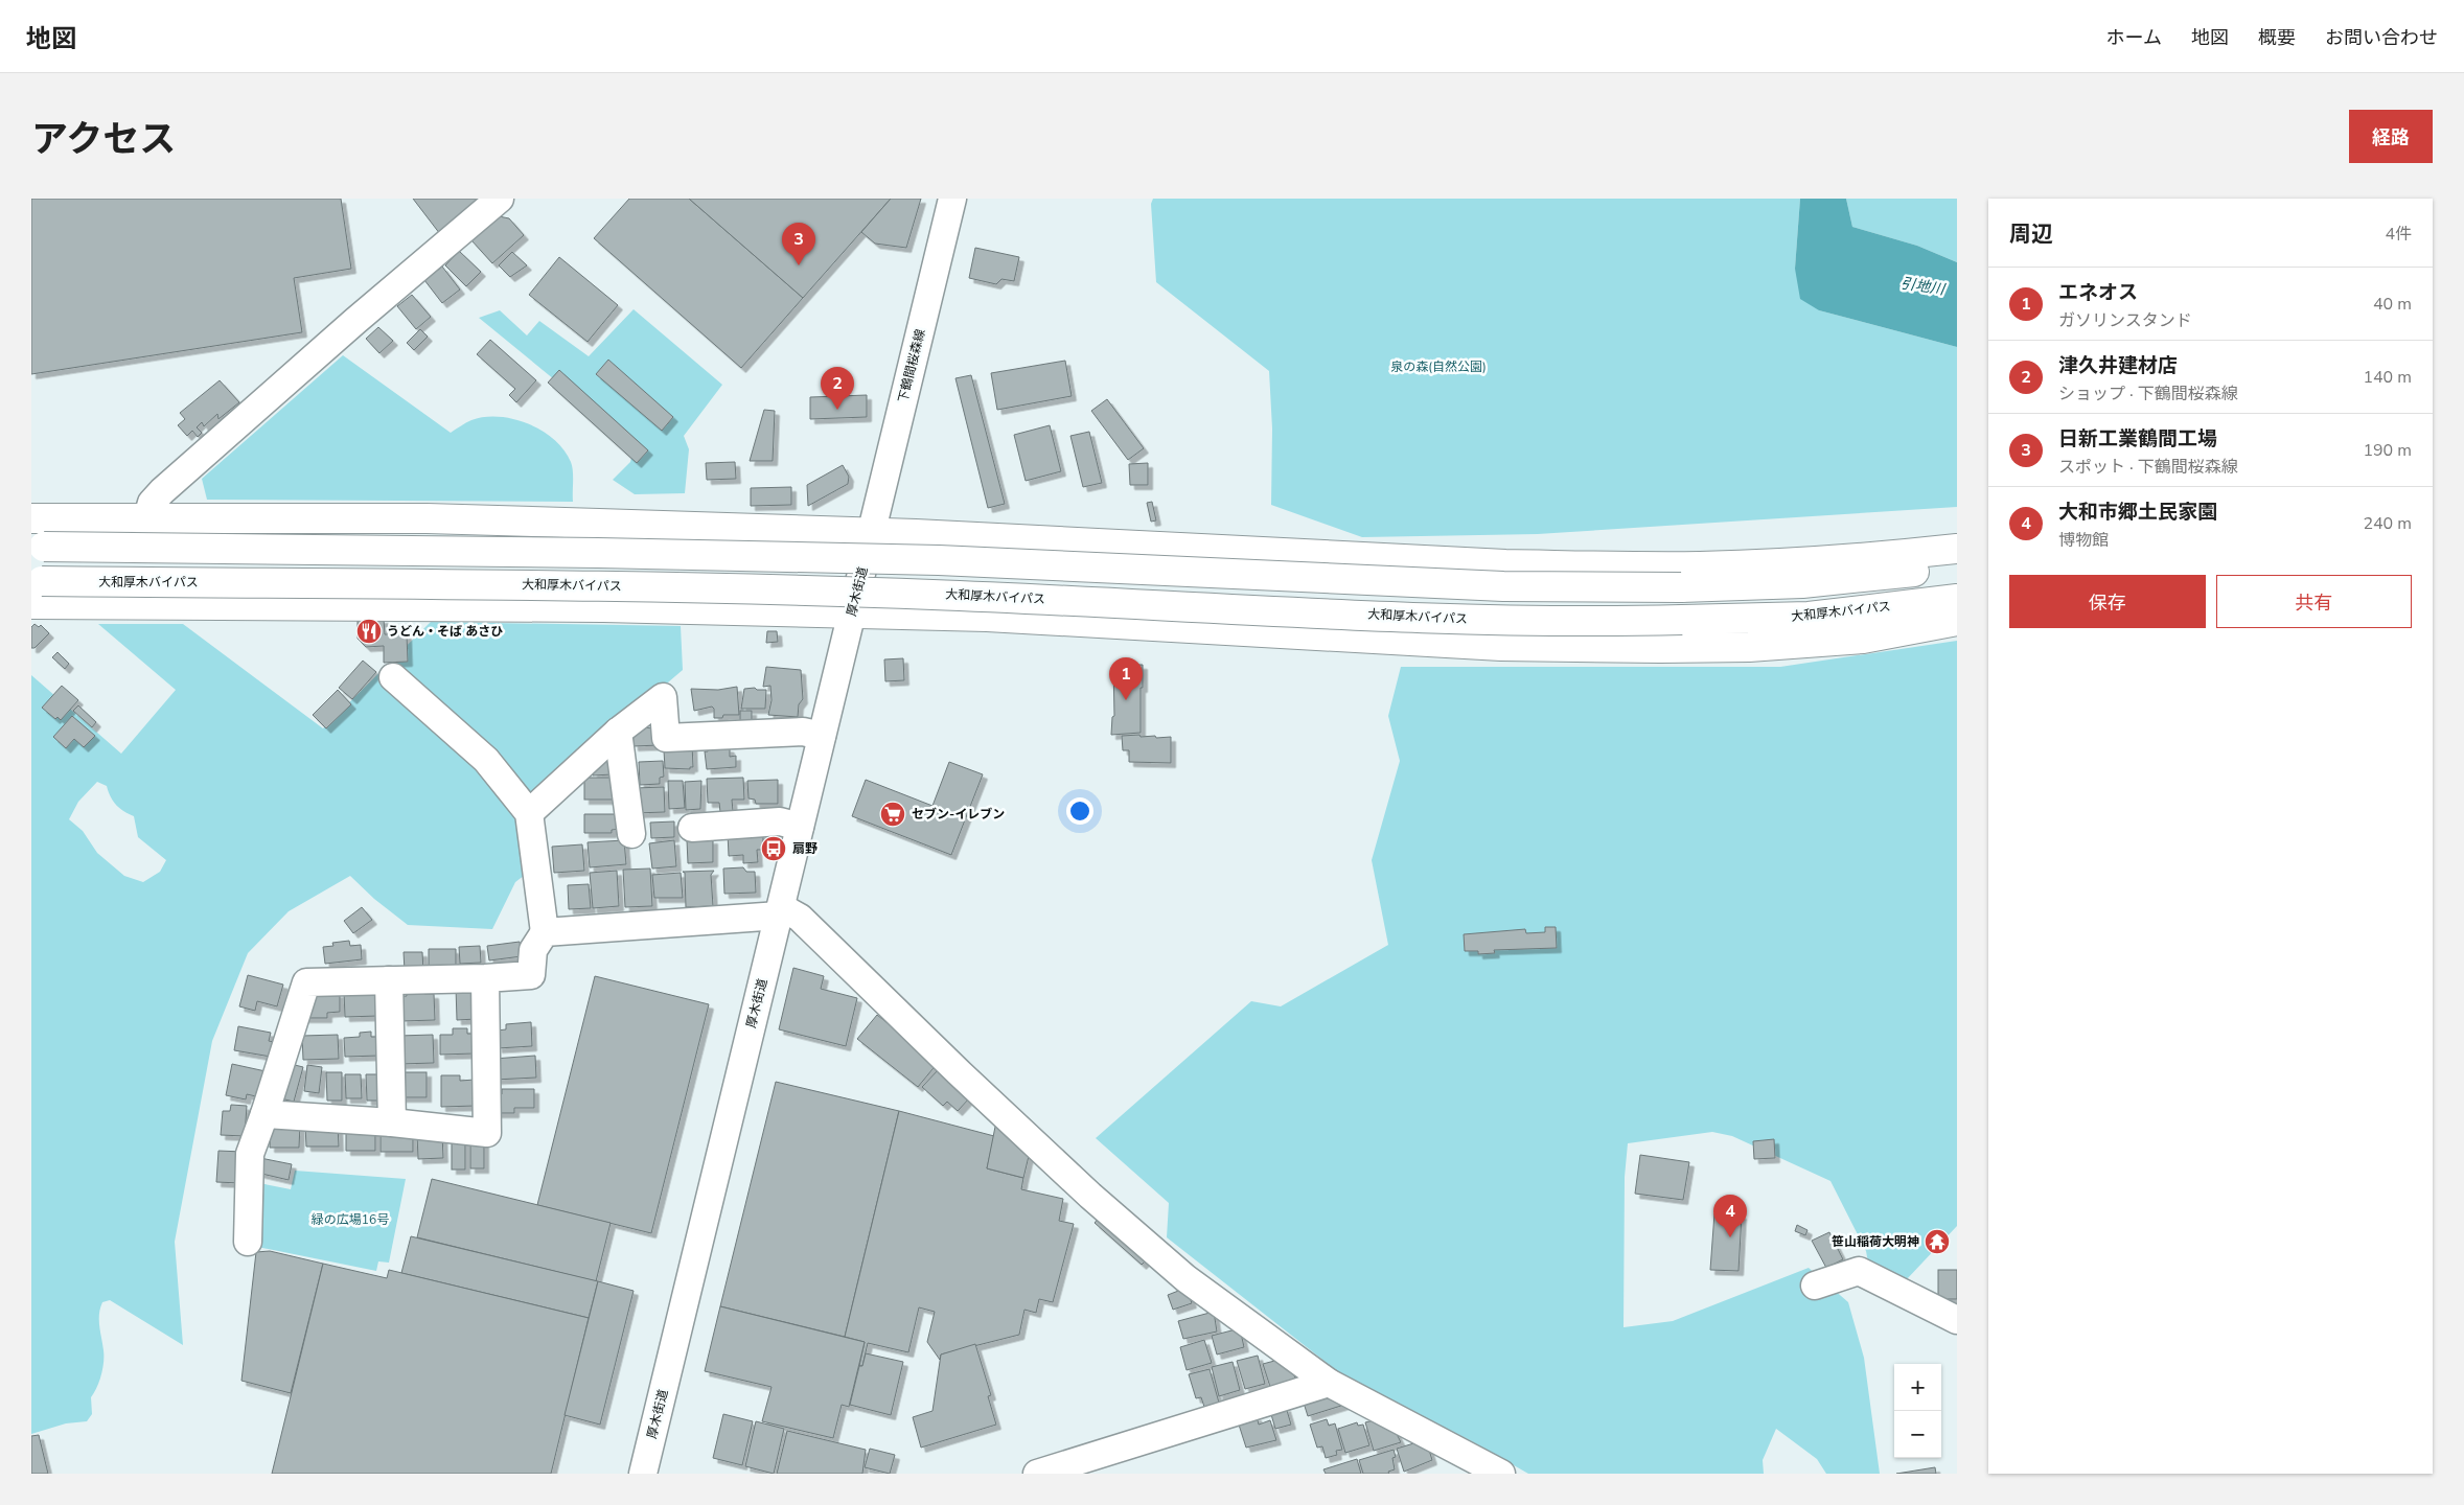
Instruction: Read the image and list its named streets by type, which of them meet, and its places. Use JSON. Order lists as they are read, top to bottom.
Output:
{
  "streets": {
    "highway": ["大和厚木バイパス"],
    "street": ["下鶴間桜森線", "厚木街道"]
  },
  "crossings": [
    ["下鶴間桜森線", "厚木街道"]
  ],
  "water": ["引地川"],
  "parks": ["泉の森(自然公園)", "緑の広場16号"],
  "places": {
    "restaurant": ["うどん・そば あさひ"],
    "supermarket": ["セブン-イレブン"],
    "bus stop": ["扇野"],
    "temple": ["笹山稲荷大明神"]
  },
  "page": {
    "header": "地図",
    "nav": [
      "ホーム",
      "地図",
      "概要",
      "お問い合わせ"
    ],
    "title": "アクセス",
    "buttons": [
      "経路",
      ["保存", "共有"]
    ],
    "heading": ["周辺", "4件"],
    "pins": [
      "3",
      "2",
      "1",
      "4"
    ],
    "list": [
      {
        "mark": "1",
        "name": "エネオス",
        "note": "ガソリンスタンド",
        "value": "40 m"
      },
      {
        "mark": "2",
        "name": "津久井建材店",
        "note": "ショップ · 下鶴間桜森線",
        "value": "140 m"
      },
      {
        "mark": "3",
        "name": "日新工業鶴間工場",
        "note": "スポット · 下鶴間桜森線",
        "value": "190 m"
      },
      {
        "mark": "4",
        "name": "大和市郷土民家園",
        "note": "博物館",
        "value": "240 m"
      }
    ],
    "map_buttons": ["+", "−"]
  }
}
